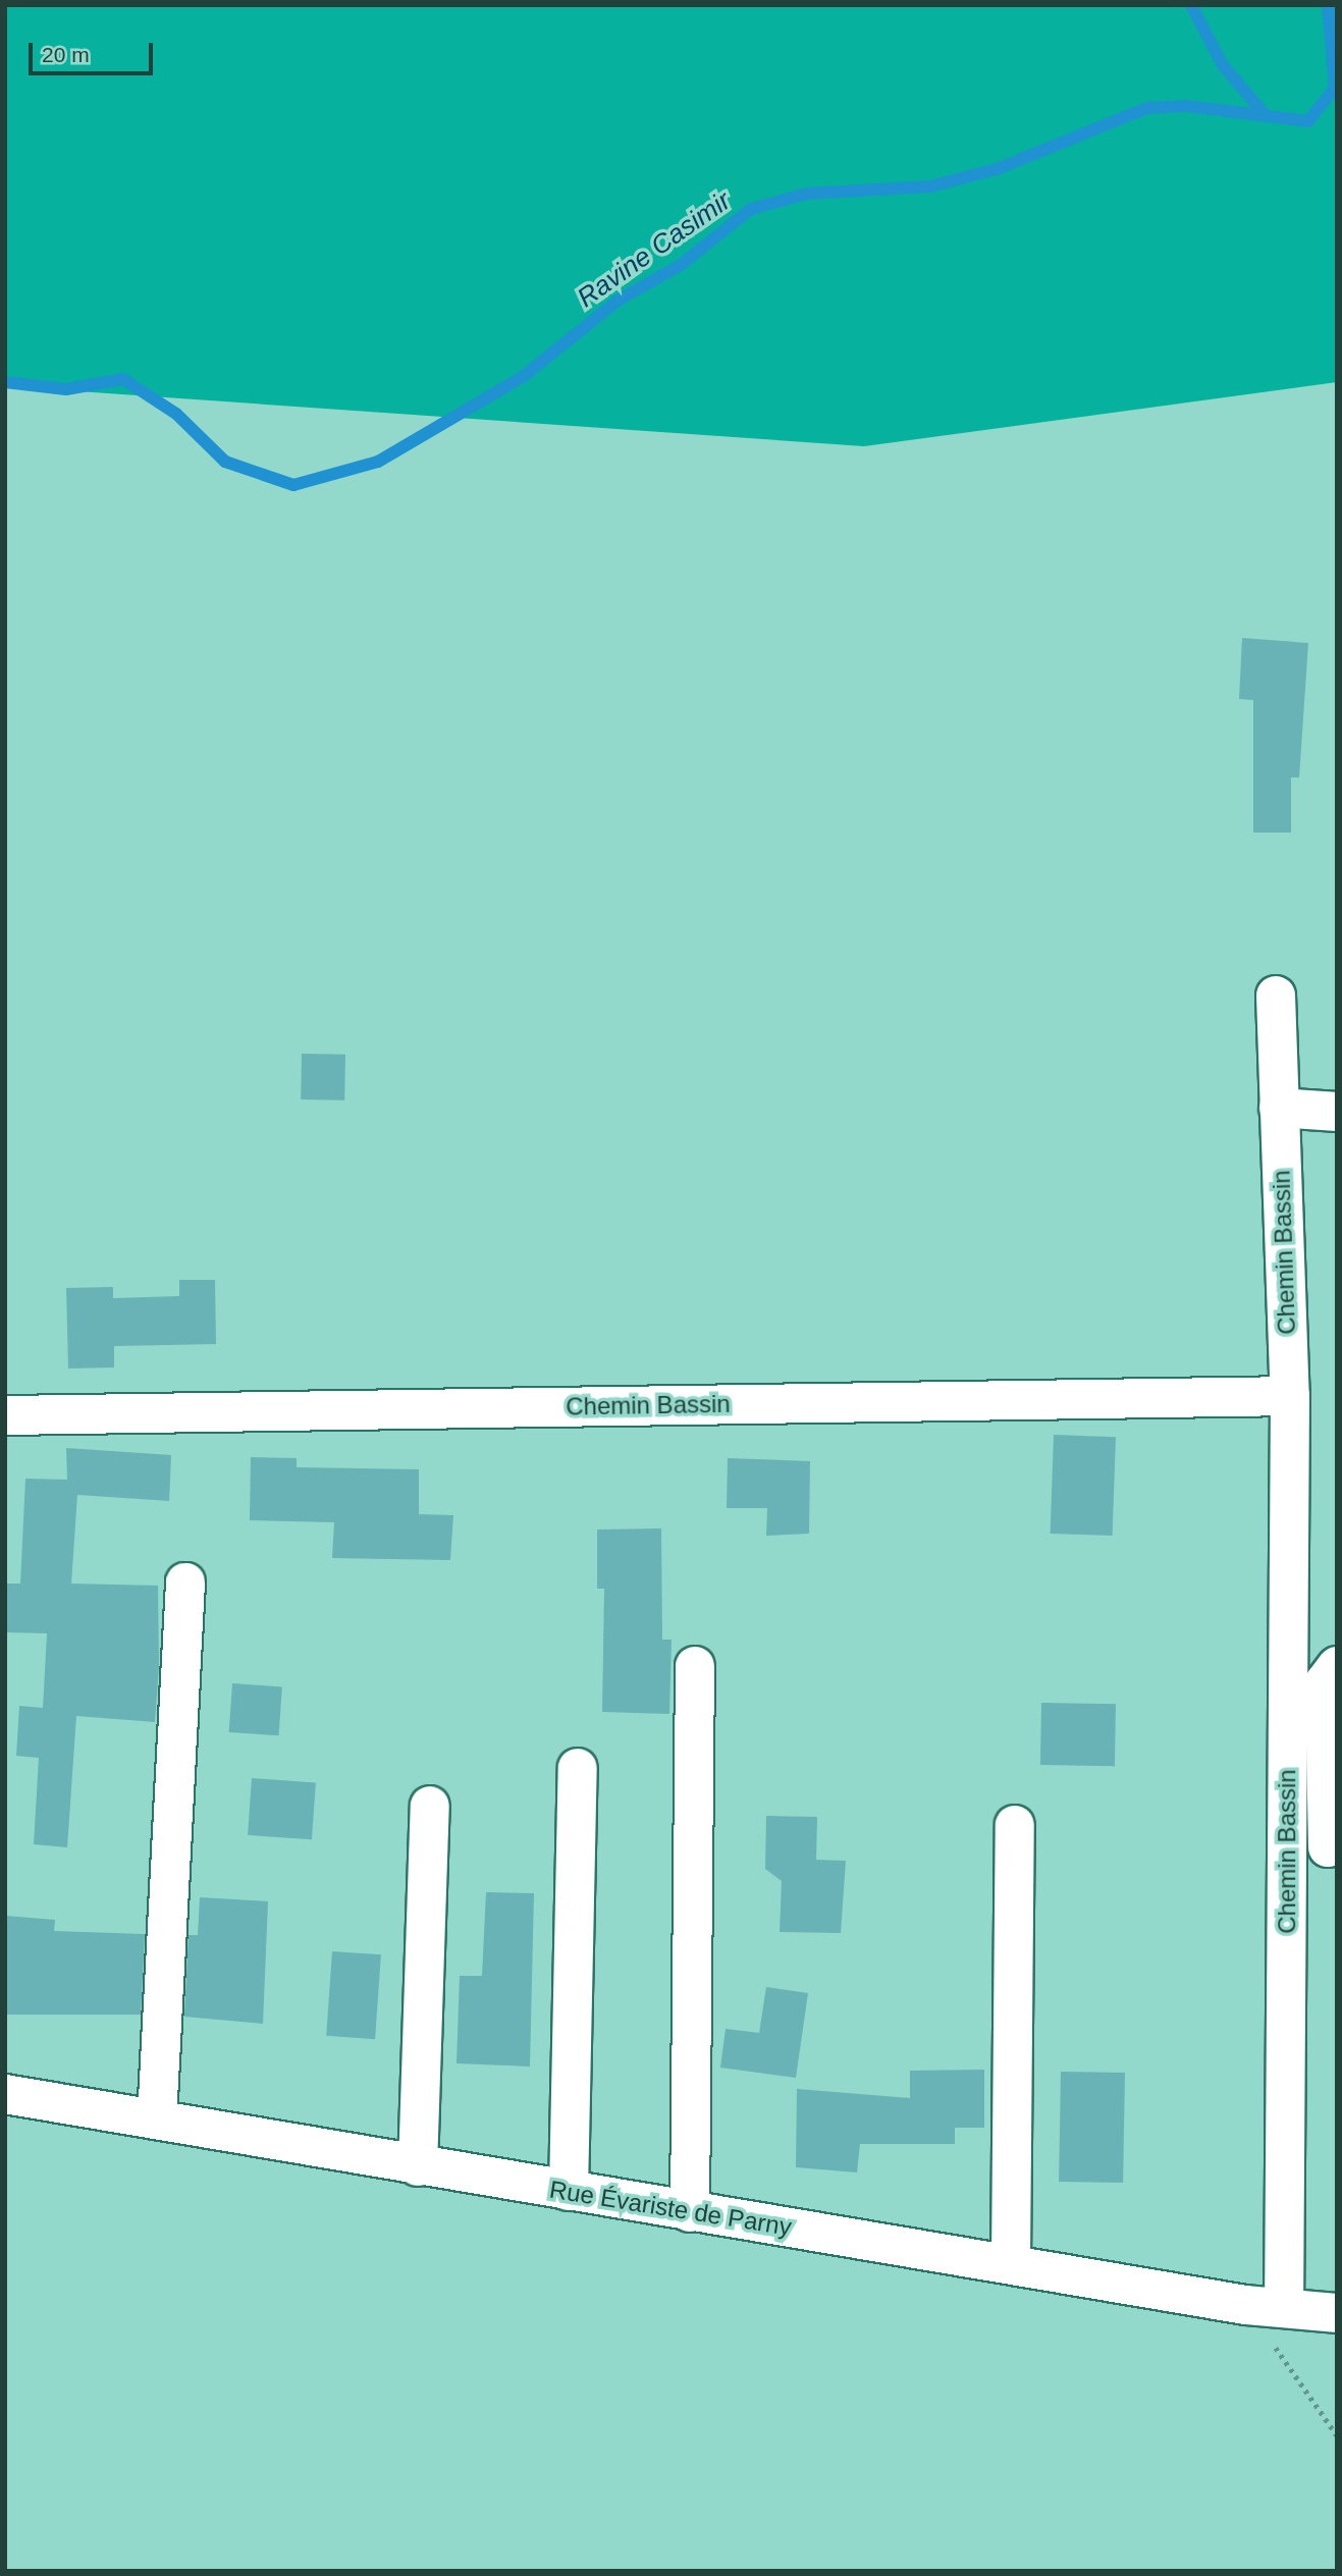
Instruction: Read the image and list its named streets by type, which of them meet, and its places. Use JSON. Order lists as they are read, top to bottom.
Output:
{
  "streets": {
    "street": ["Chemin Bassin", "Rue Évariste de Parny"]
  },
  "crossings": [
    ["Chemin Bassin", "Rue Évariste de Parny"]
  ],
  "water": ["Ravine Casimir"],
  "scale_bar": "20 m"
}
